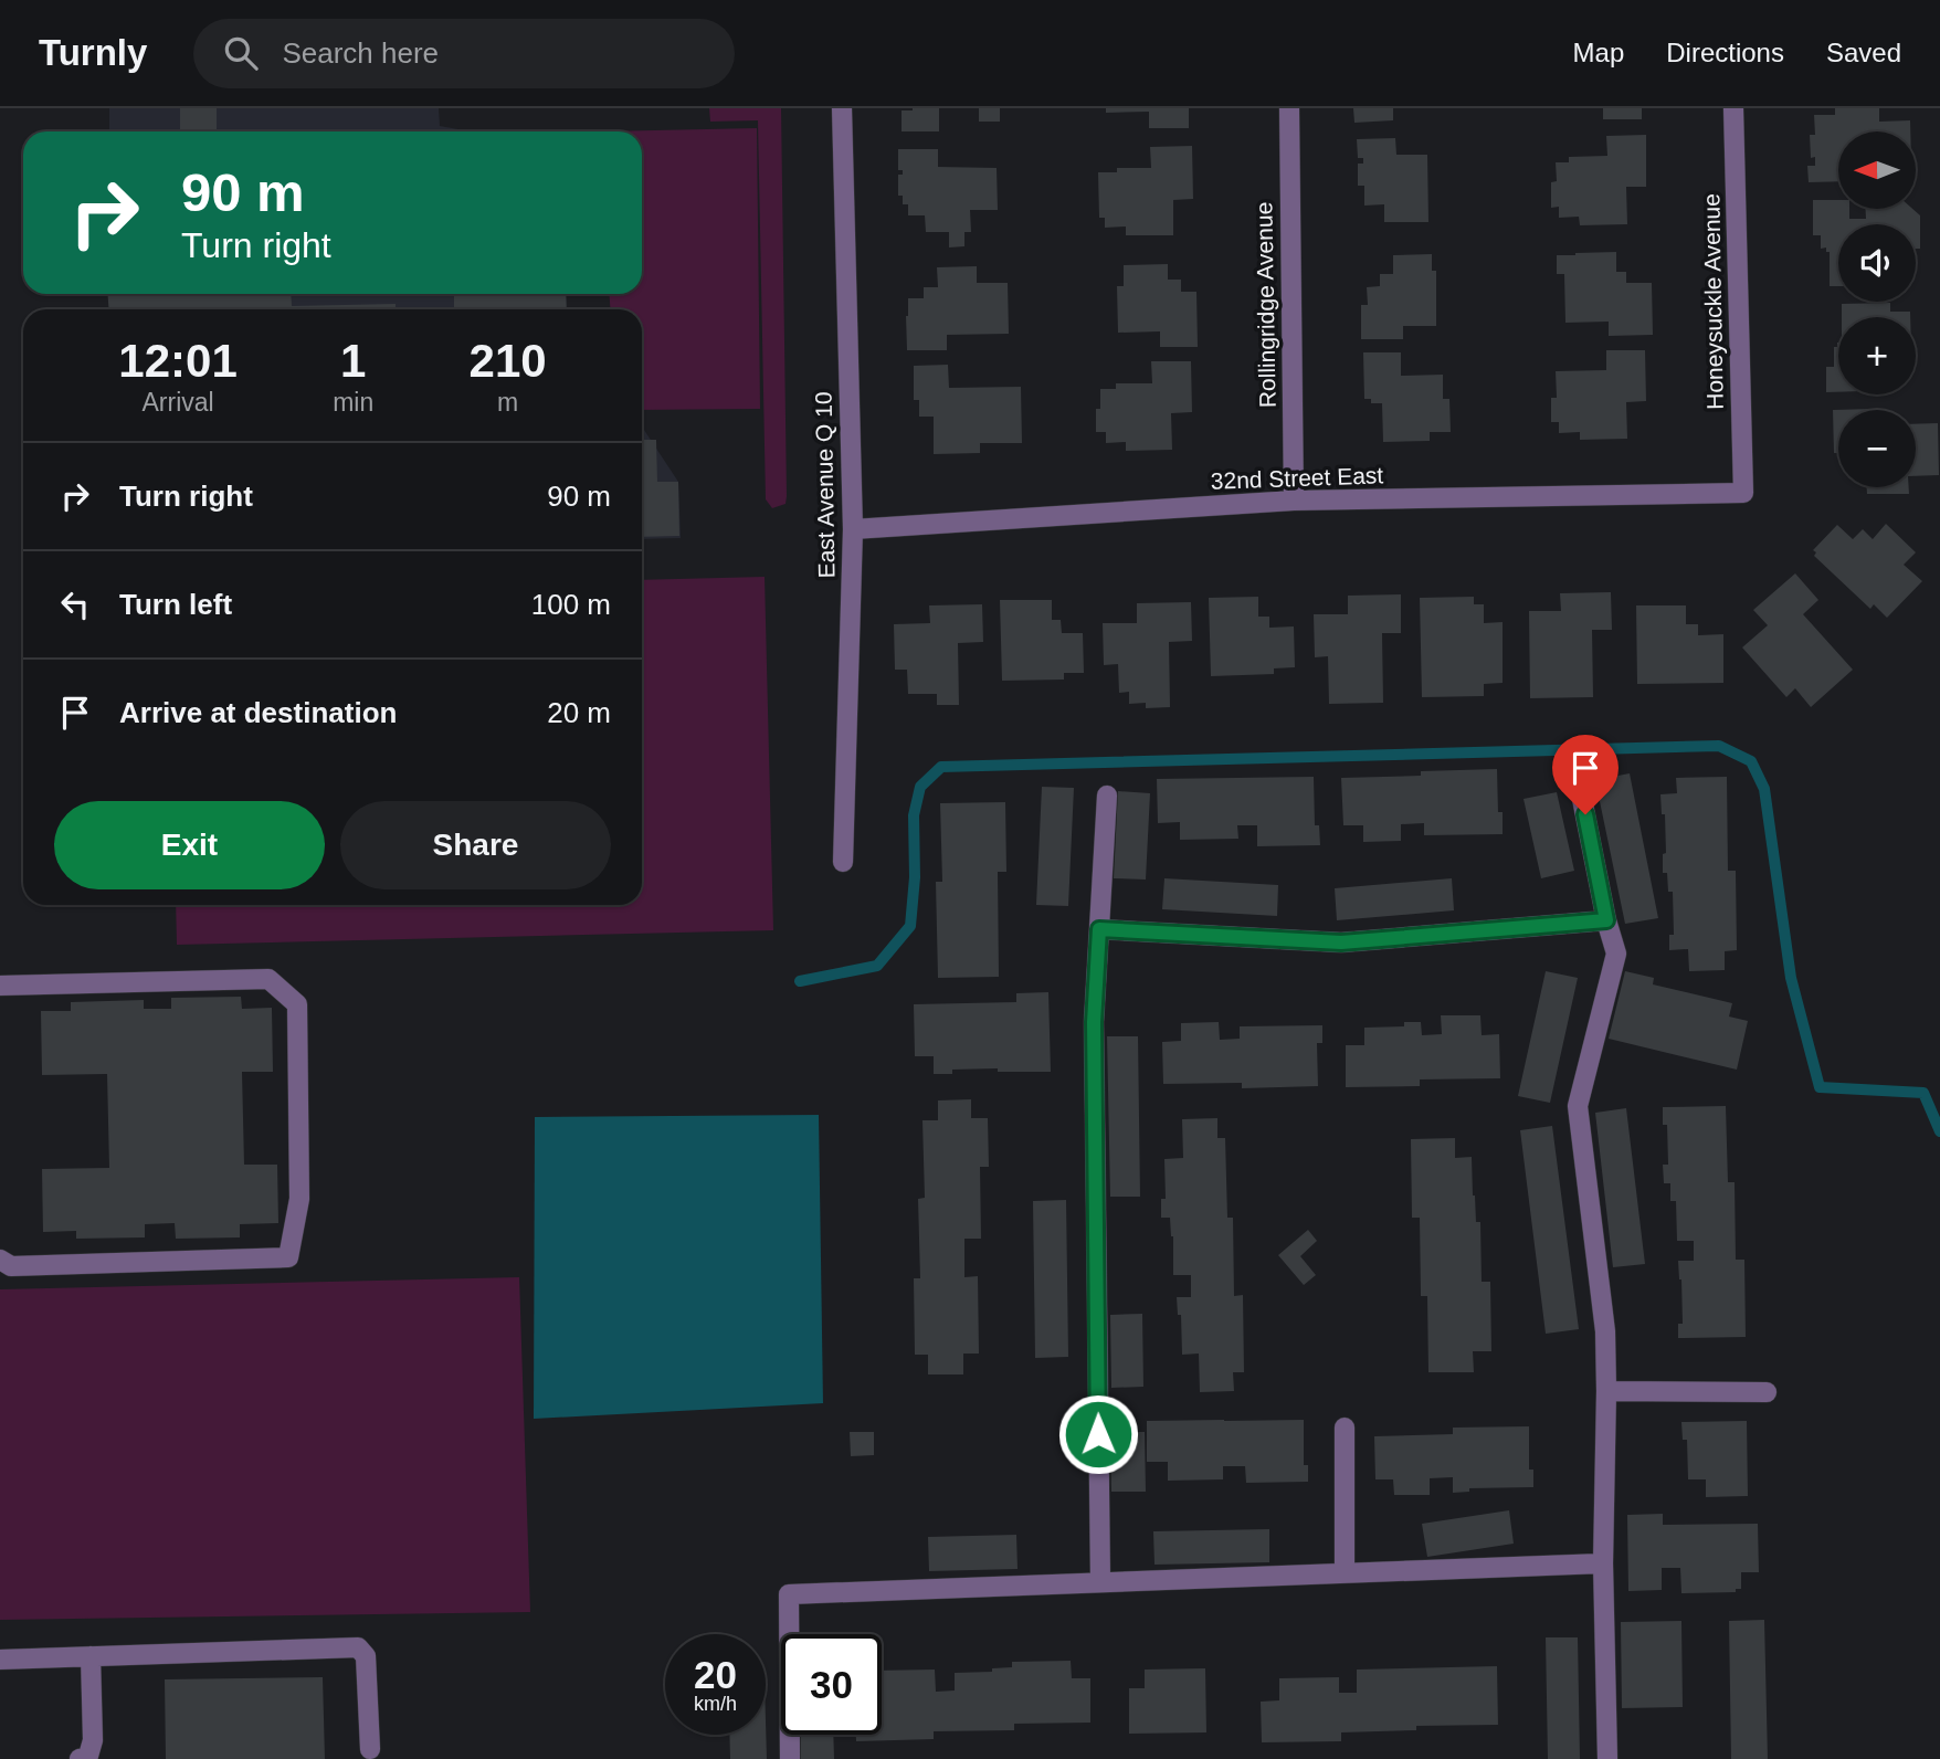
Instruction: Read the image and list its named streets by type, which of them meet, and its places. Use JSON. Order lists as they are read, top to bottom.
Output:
{
  "streets": {
    "street": [
      "Honeysuckle Avenue",
      "Rollingridge Avenue",
      "32nd Street East",
      "East Avenue Q 10"
    ]
  },
  "crossings": [
    ["Honeysuckle Avenue", "32nd Street East"],
    ["Rollingridge Avenue", "32nd Street East"],
    ["32nd Street East", "East Avenue Q 10"]
  ],
  "north": "left",
  "page": {
    "header": "Turnly",
    "search": "Search here",
    "nav": ["Map", "Directions", "Saved"],
    "map_buttons": ["+", "−"],
    "turn": ["90 m", "Turn right"],
    "eta": [
      "12:01",
      "Arrival",
      "1",
      "min",
      "210",
      "m"
    ],
    "list": [
      {
        "name": "Turn right",
        "value": "90 m"
      },
      {
        "name": "Turn left",
        "value": "100 m"
      },
      {
        "name": "Arrive at destination",
        "value": "20 m"
      }
    ],
    "buttons": ["Exit", "Share"],
    "speed": "20 km/h",
    "limit": "30"
  }
}
